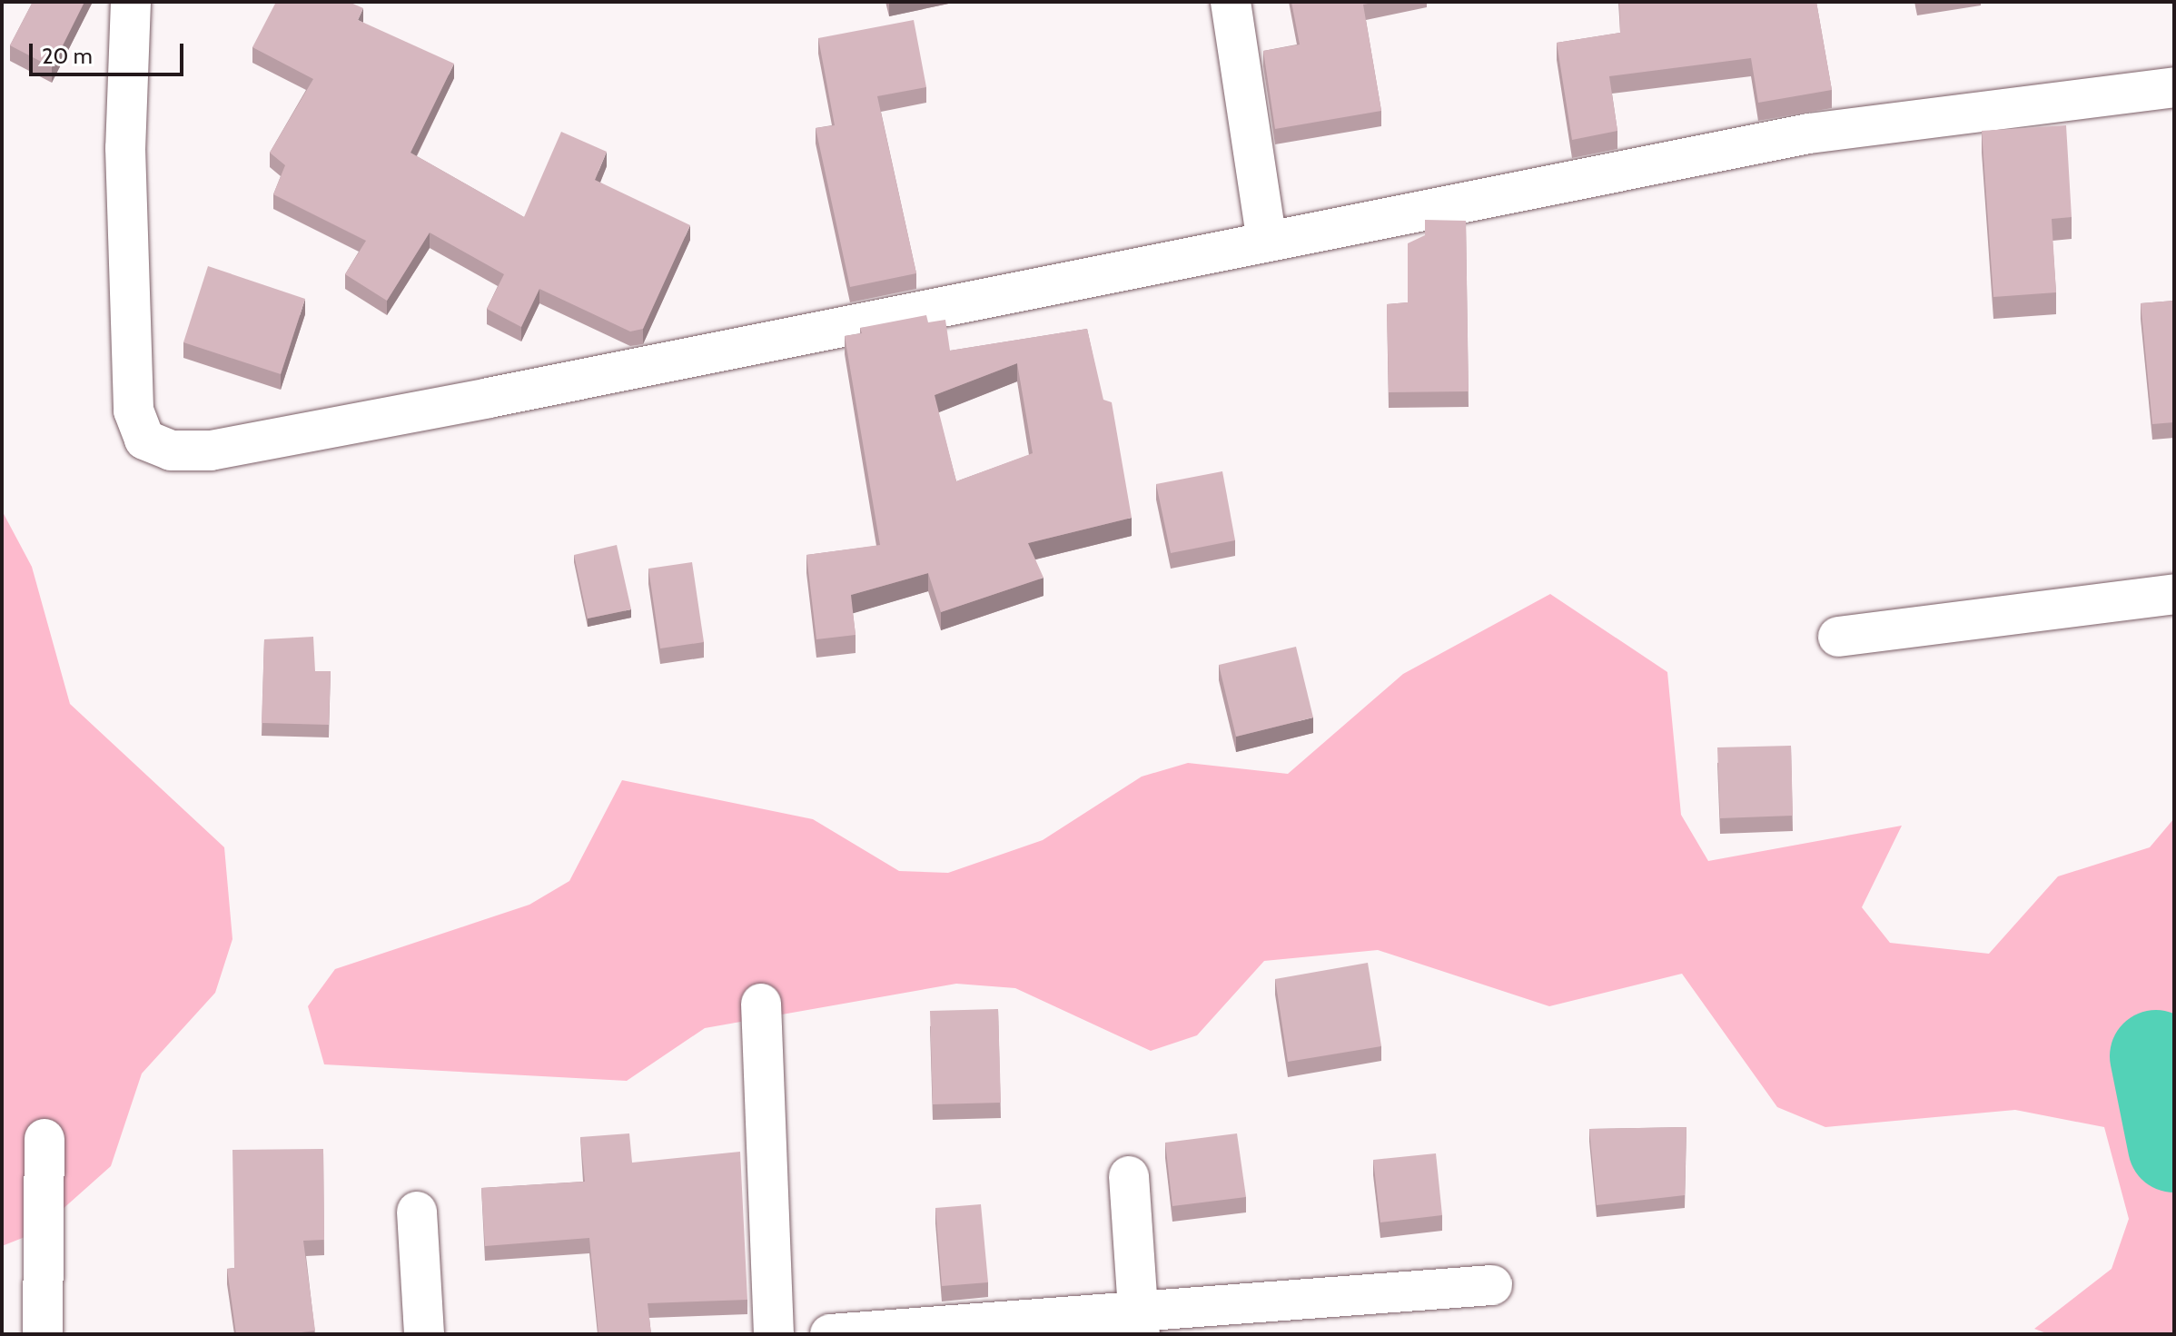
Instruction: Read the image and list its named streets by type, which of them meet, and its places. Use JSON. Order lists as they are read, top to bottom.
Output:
{
  "scale_bar": "20 m"
}
